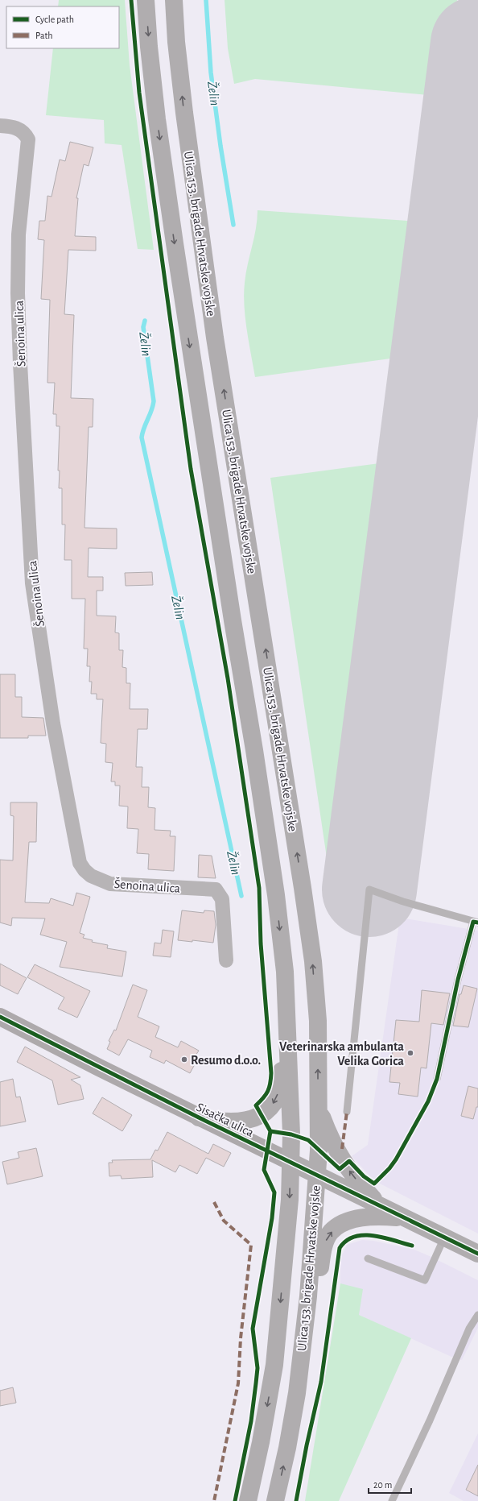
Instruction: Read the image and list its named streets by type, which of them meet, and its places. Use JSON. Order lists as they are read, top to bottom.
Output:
{
  "streets": {
    "main road": ["Ulica 153. brigade Hrvatske vojske", "Sisačka ulica"],
    "street": ["Šenoina ulica"]
  },
  "crossings": [
    ["Ulica 153. brigade Hrvatske vojske", "Sisačka ulica"]
  ],
  "water": ["Želin"],
  "places": ["Veterinarska ambulanta Velika Gorica", "Resumo d.o.o."],
  "legend": ["Cycle path", "Path"],
  "scale_bar": "20 m"
}
